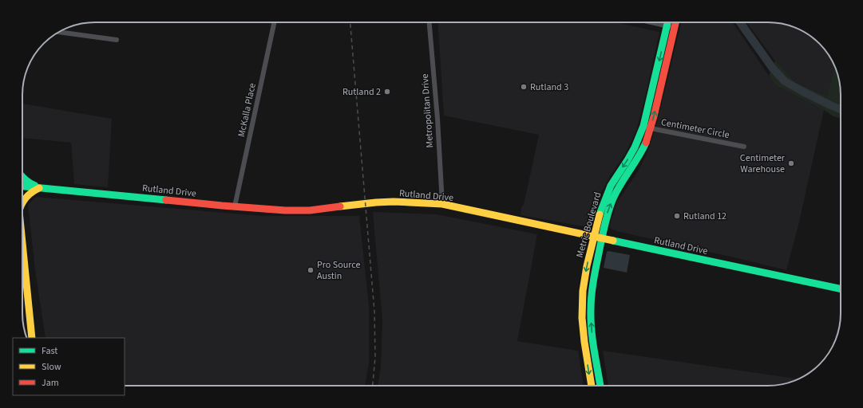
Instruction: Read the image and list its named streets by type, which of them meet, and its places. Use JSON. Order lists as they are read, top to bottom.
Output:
{
  "streets": {
    "main road": ["Rutland Drive", "Metric Boulevard"],
    "street": ["McKalla Place", "Metropolitan Drive", "Centimeter Circle"]
  },
  "crossings": [
    ["McKalla Place", "Rutland Drive"],
    ["Metropolitan Drive", "Rutland Drive"],
    ["Centimeter Circle", "Metric Boulevard"],
    ["Rutland Drive", "Metric Boulevard"]
  ],
  "places": [
    "Rutland 3",
    "Rutland 2",
    "Centimeter Warehouse",
    "Rutland 12",
    "Pro Source Austin"
  ],
  "legend": ["Fast", "Slow", "Jam"]
}
